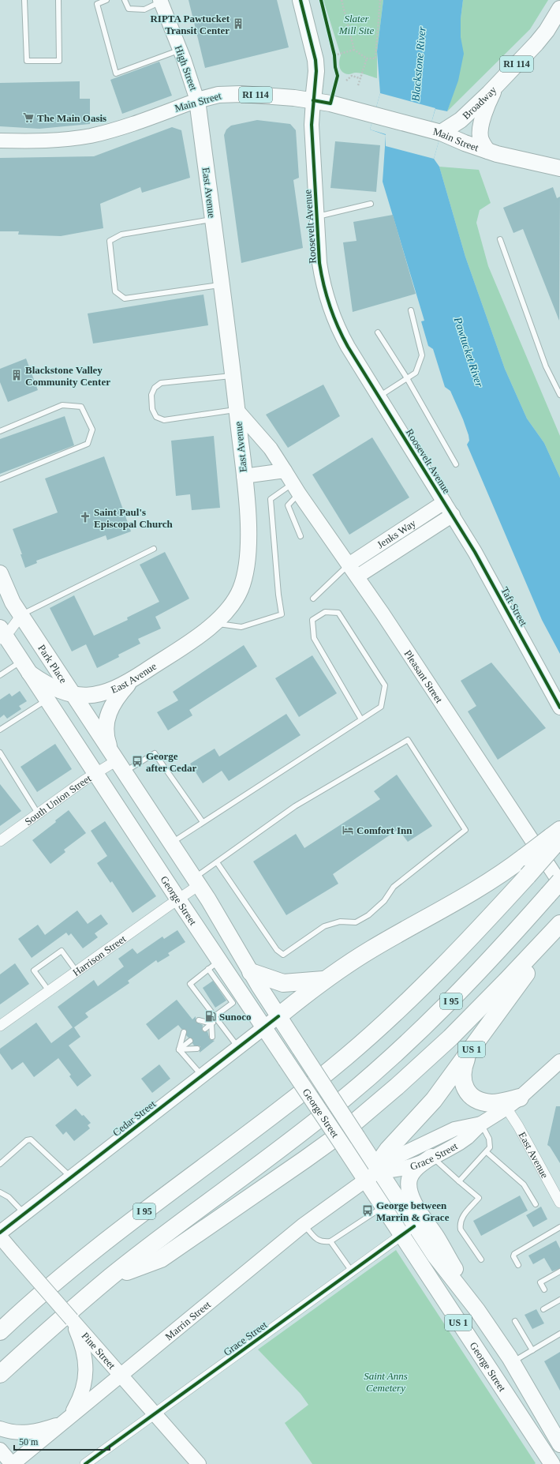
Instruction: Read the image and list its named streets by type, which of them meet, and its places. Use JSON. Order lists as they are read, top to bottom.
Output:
{
  "streets": {
    "highway": ["I 95", "US 1"],
    "main road": [
      "RI 114",
      "High Street",
      "Main Street",
      "Broadway",
      "East Avenue",
      "Roosevelt Avenue",
      "Jenks Way",
      "Taft Street",
      "Park Place",
      "Pleasant Street",
      "George Street",
      "Cedar Street",
      "Grace Street",
      "Marrin Street",
      "Pine Street"
    ],
    "street": ["South Union Street", "Harrison Street"]
  },
  "crossings": [
    ["High Street", "Main Street"],
    ["High Street", "East Avenue"],
    ["Main Street", "Broadway"],
    ["Main Street", "East Avenue"],
    ["Main Street", "Roosevelt Avenue"],
    ["East Avenue", "Park Place"],
    ["East Avenue", "Pleasant Street"],
    ["East Avenue", "Grace Street"],
    ["Roosevelt Avenue", "Jenks Way"],
    ["Roosevelt Avenue", "Taft Street"],
    ["Jenks Way", "Taft Street"],
    ["Jenks Way", "Pleasant Street"],
    ["Park Place", "South Union Street"],
    ["Park Place", "George Street"],
    ["Pleasant Street", "I 95"],
    ["South Union Street", "George Street"],
    ["George Street", "Harrison Street"],
    ["George Street", "US 1"],
    ["George Street", "Cedar Street"],
    ["George Street", "Grace Street"],
    ["George Street", "Marrin Street"],
    ["US 1", "Grace Street"],
    ["US 1", "Marrin Street"],
    ["Grace Street", "Marrin Street"],
    ["Grace Street", "Pine Street"],
    ["Marrin Street", "Pine Street"]
  ],
  "water": ["Blackstone River", "Pawtucket River"],
  "parks": ["Slater Mill Site", "Saint Anns Cemetery"],
  "places": {
    "building": ["RIPTA Pawtucket Transit Center", "Blackstone Valley Community Center"],
    "supermarket": ["The Main Oasis"],
    "church": ["Saint Paul's Episcopal Church"],
    "bus stop": ["George after Cedar", "George between Marrin & Grace"],
    "hotel": ["Comfort Inn"],
    "fuel station": ["Sunoco"]
  },
  "scale_bar": "50 m"
}
